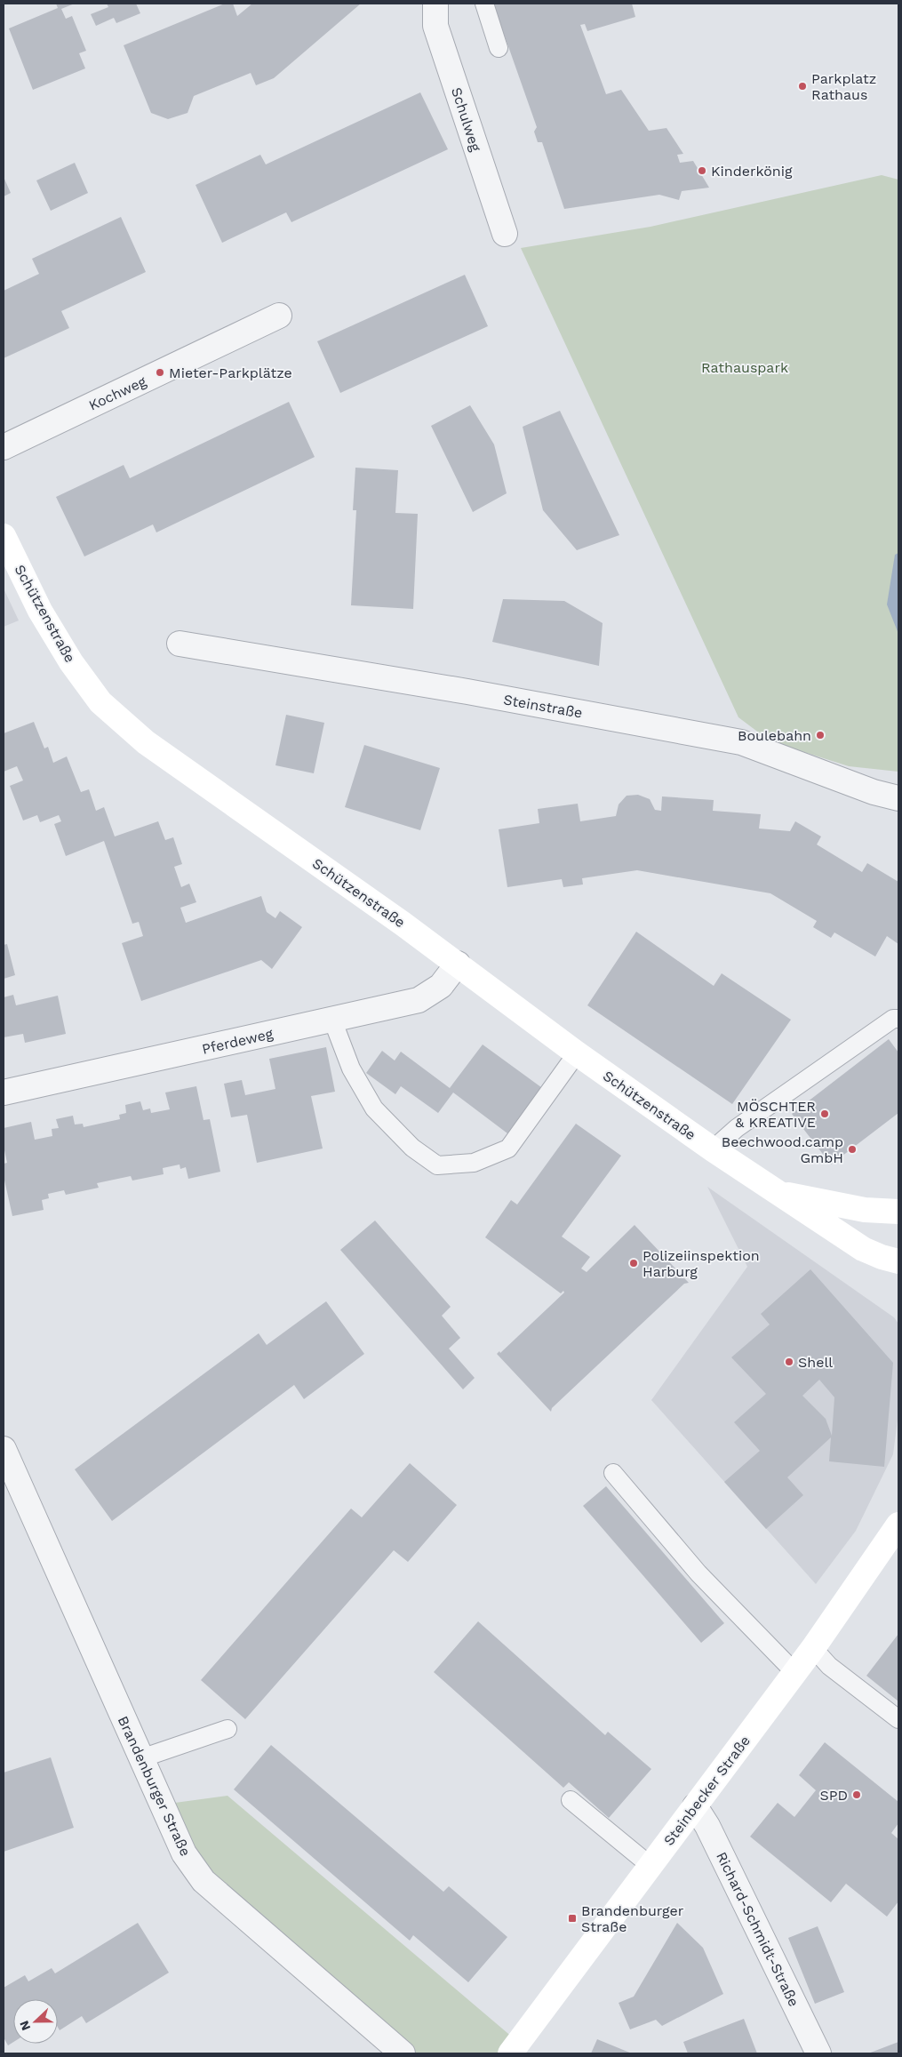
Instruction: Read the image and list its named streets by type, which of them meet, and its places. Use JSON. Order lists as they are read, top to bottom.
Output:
{
  "streets": {
    "street": [
      "Schulweg",
      "Kochweg",
      "Schützenstraße",
      "Steinstraße",
      "Pferdeweg",
      "Brandenburger Straße",
      "Steinbecker Straße",
      "Richard-Schmidt-Straße"
    ]
  },
  "crossings": [
    ["Schützenstraße", "Pferdeweg"],
    ["Steinbecker Straße", "Richard-Schmidt-Straße"]
  ],
  "parks": ["Rathauspark"],
  "places": {
    "other": [
      "Parkplatz Rathaus",
      "Kinderkönig",
      "Mieter-Parkplätze",
      "Boulebahn",
      "MÖSCHTER & KREATIVE",
      "Beechwood.camp GmbH",
      "Polizeiinspektion Harburg",
      "Shell",
      "SPD"
    ],
    "transit": ["Brandenburger Straße"]
  },
  "north": "left"
}
